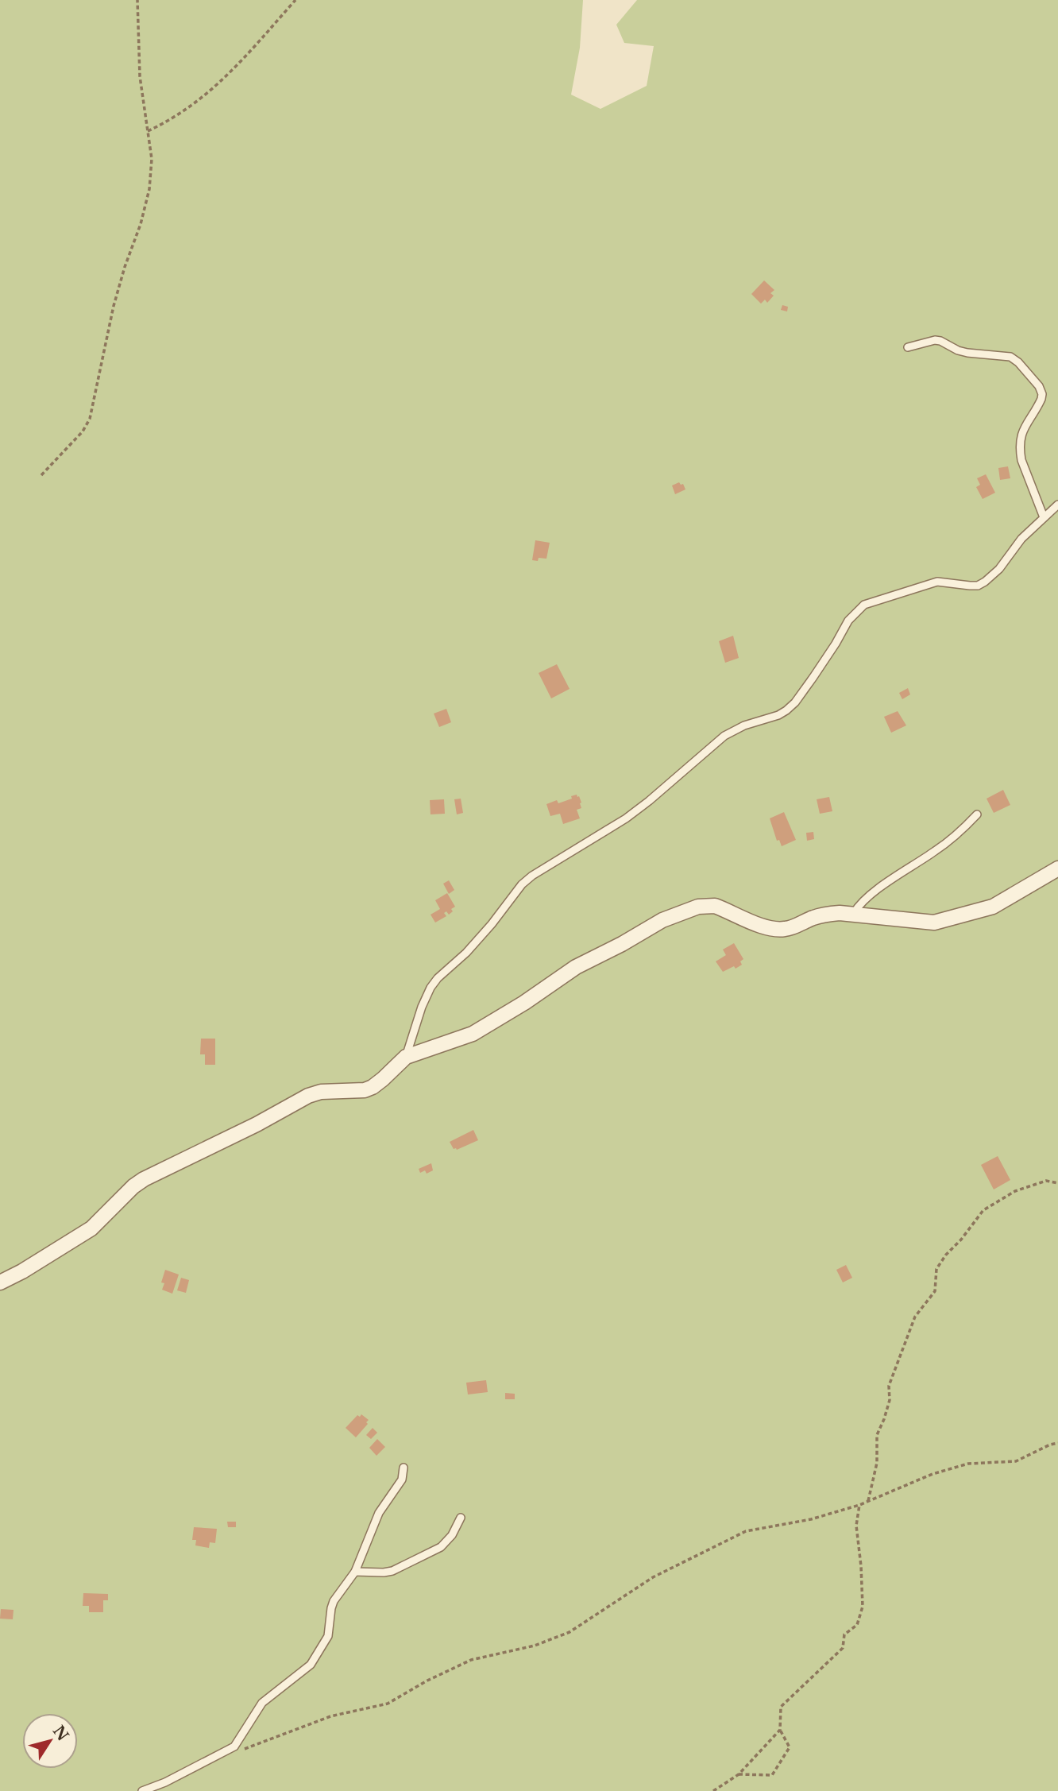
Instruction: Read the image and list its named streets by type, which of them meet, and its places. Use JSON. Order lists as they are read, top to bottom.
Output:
{
  "north": "top right"
}
